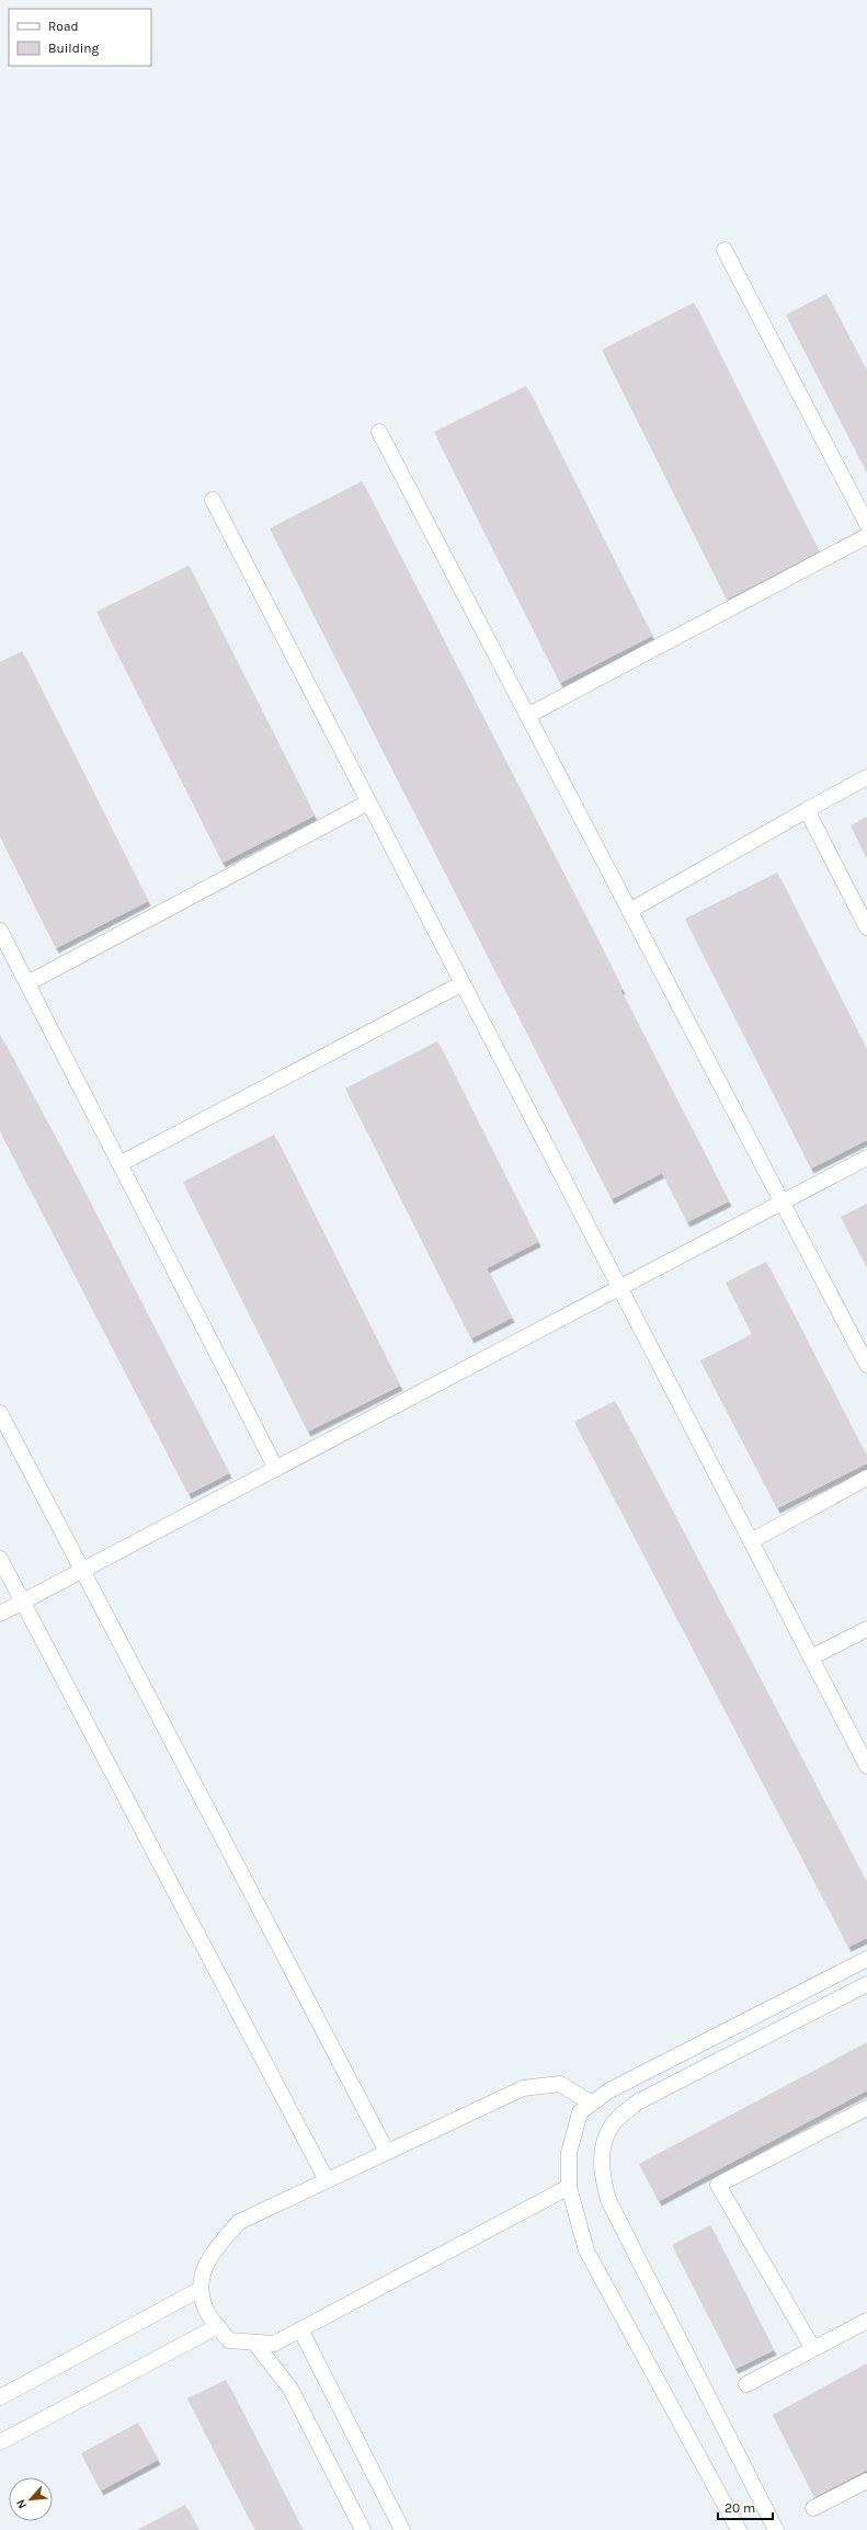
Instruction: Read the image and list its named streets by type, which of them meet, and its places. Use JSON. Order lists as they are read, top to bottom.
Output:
{
  "legend": ["Road", "Building"],
  "scale_bar": "20 m",
  "north": "bottom left"
}
